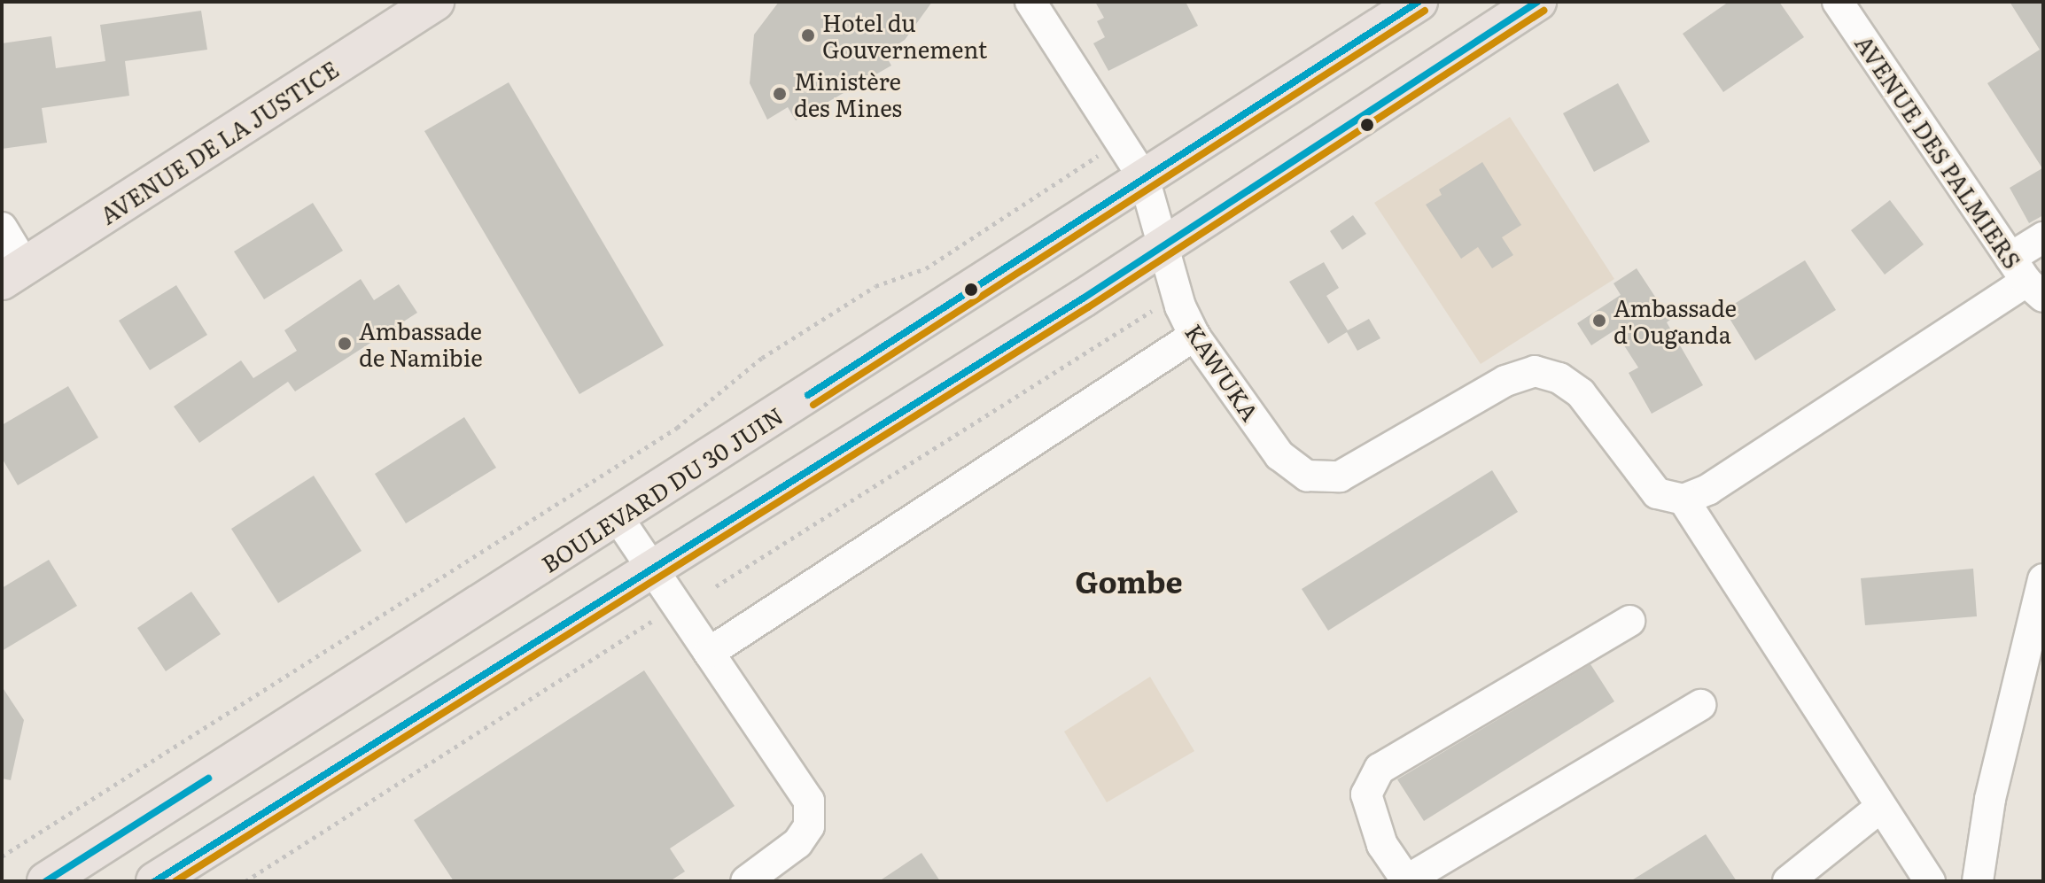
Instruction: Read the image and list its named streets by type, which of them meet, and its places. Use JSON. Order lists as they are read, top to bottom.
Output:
{
  "streets": {
    "main road": ["AVENUE DE LA JUSTICE", "BOULEVARD DU 30 JUIN"],
    "street": ["AVENUE DES PALMIERS", "KAWUKA"]
  },
  "crossings": [
    ["KAWUKA", "BOULEVARD DU 30 JUIN"]
  ],
  "districts": ["Gombe"],
  "places": [
    "Hotel du Gouvernement",
    "Ministère des Mines",
    "Ambassade d'Ouganda",
    "Ambassade de Namibie"
  ]
}
